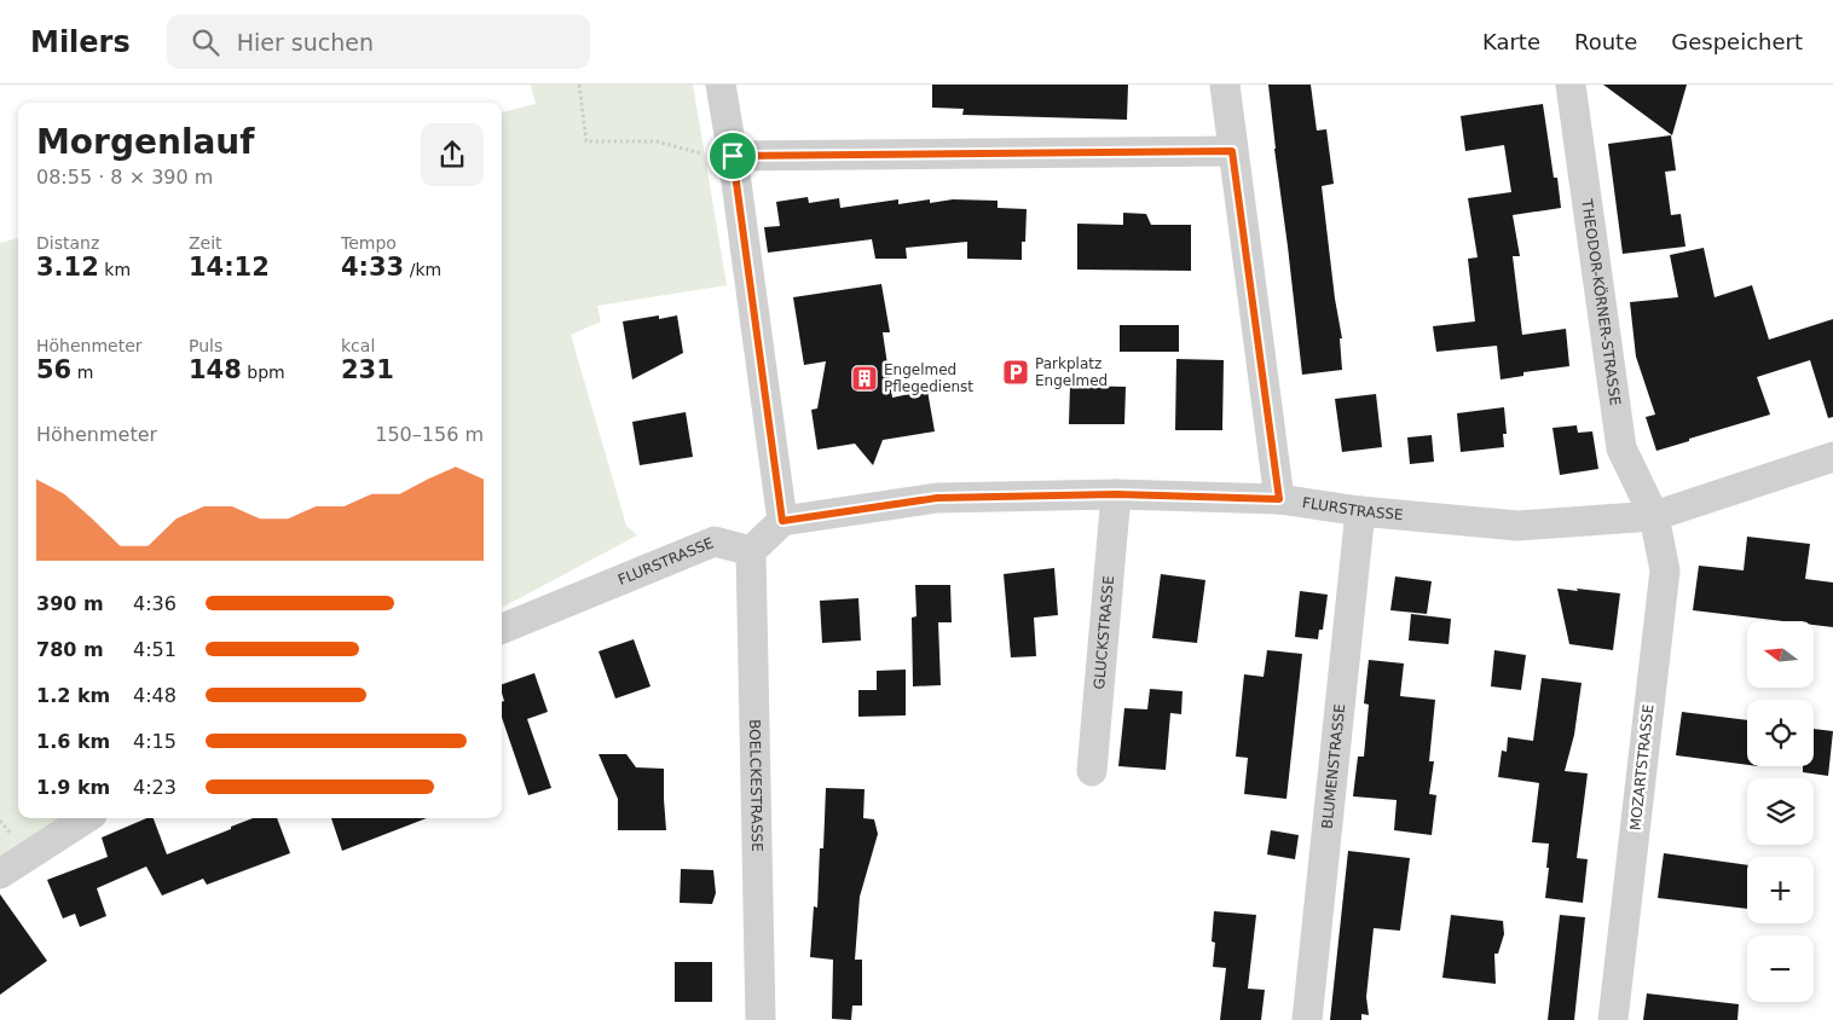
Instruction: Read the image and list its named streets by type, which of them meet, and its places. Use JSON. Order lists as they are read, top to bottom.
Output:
{
  "streets": {
    "street": [
      "THEODOR-KÖRNER-STRASSE",
      "FLURSTRASSE",
      "GLUCKSTRASSE",
      "BLUMENSTRASSE",
      "MOZARTSTRASSE",
      "BOELCKESTRASSE"
    ]
  },
  "crossings": [
    ["THEODOR-KÖRNER-STRASSE", "FLURSTRASSE"],
    ["THEODOR-KÖRNER-STRASSE", "MOZARTSTRASSE"],
    ["FLURSTRASSE", "GLUCKSTRASSE"],
    ["FLURSTRASSE", "BLUMENSTRASSE"],
    ["FLURSTRASSE", "MOZARTSTRASSE"],
    ["FLURSTRASSE", "BOELCKESTRASSE"]
  ],
  "places": {
    "parking": ["Parkplatz Engelmed"],
    "building": ["Engelmed Pflegedienst"]
  },
  "north": "left",
  "page": {
    "header": "Milers",
    "search": "Hier suchen",
    "nav": ["Karte", "Route", "Gespeichert"],
    "heading": ["Morgenlauf", "08:55 · 8 × 390 m"],
    "stats": [
      ["Distanz", "3.12 km"],
      ["Zeit", "14:12"],
      ["Tempo", "4:33 /km"],
      ["Höhenmeter", "56 m"],
      ["Puls", "148 bpm"],
      ["kcal", "231"]
    ],
    "chart": ["Höhenmeter", "150–156 m"],
    "list": [
      {
        "name": "390 m",
        "note": "4:36"
      },
      {
        "name": "780 m",
        "note": "4:51"
      },
      {
        "name": "1.2 km",
        "note": "4:48"
      },
      {
        "name": "1.6 km",
        "note": "4:15"
      },
      {
        "name": "1.9 km",
        "note": "4:23"
      }
    ],
    "map_buttons": ["+", "−"]
  }
}
